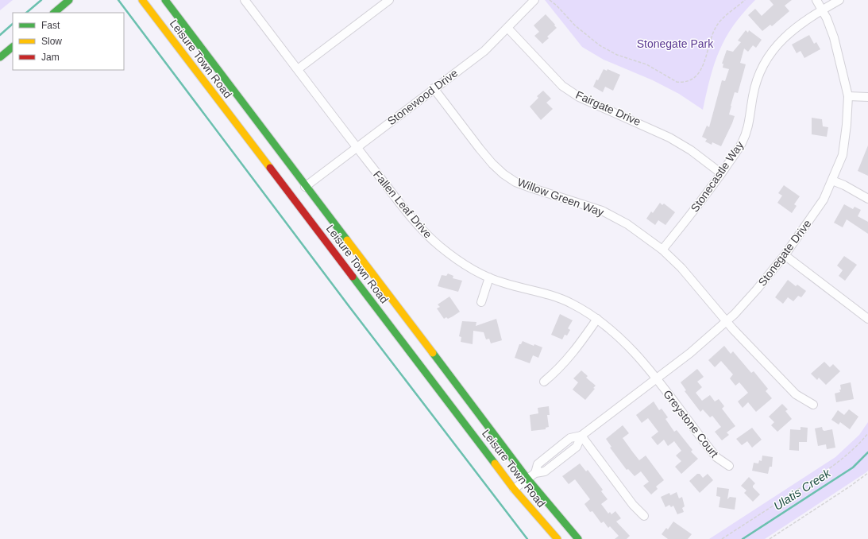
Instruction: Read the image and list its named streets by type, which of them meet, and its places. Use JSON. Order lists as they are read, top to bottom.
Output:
{
  "streets": {
    "main road": ["Leisure Town Road"],
    "street": [
      "Stonewood Drive",
      "Fairgate Drive",
      "Stonecastle Way",
      "Willow Green Way",
      "Fallen Leaf Drive",
      "Stonegate Drive",
      "Greystone Court"
    ]
  },
  "crossings": [
    ["Leisure Town Road", "Stonewood Drive"],
    ["Leisure Town Road", "Stonegate Drive"],
    ["Stonewood Drive", "Fairgate Drive"],
    ["Stonewood Drive", "Willow Green Way"],
    ["Stonewood Drive", "Fallen Leaf Drive"],
    ["Fairgate Drive", "Stonecastle Way"],
    ["Stonecastle Way", "Willow Green Way"],
    ["Stonecastle Way", "Stonegate Drive"],
    ["Willow Green Way", "Stonegate Drive"],
    ["Fallen Leaf Drive", "Stonegate Drive"],
    ["Fallen Leaf Drive", "Greystone Court"],
    ["Stonegate Drive", "Greystone Court"]
  ],
  "water": ["Ulatis Creek"],
  "parks": ["Stonegate Park"],
  "legend": ["Fast", "Slow", "Jam"]
}
